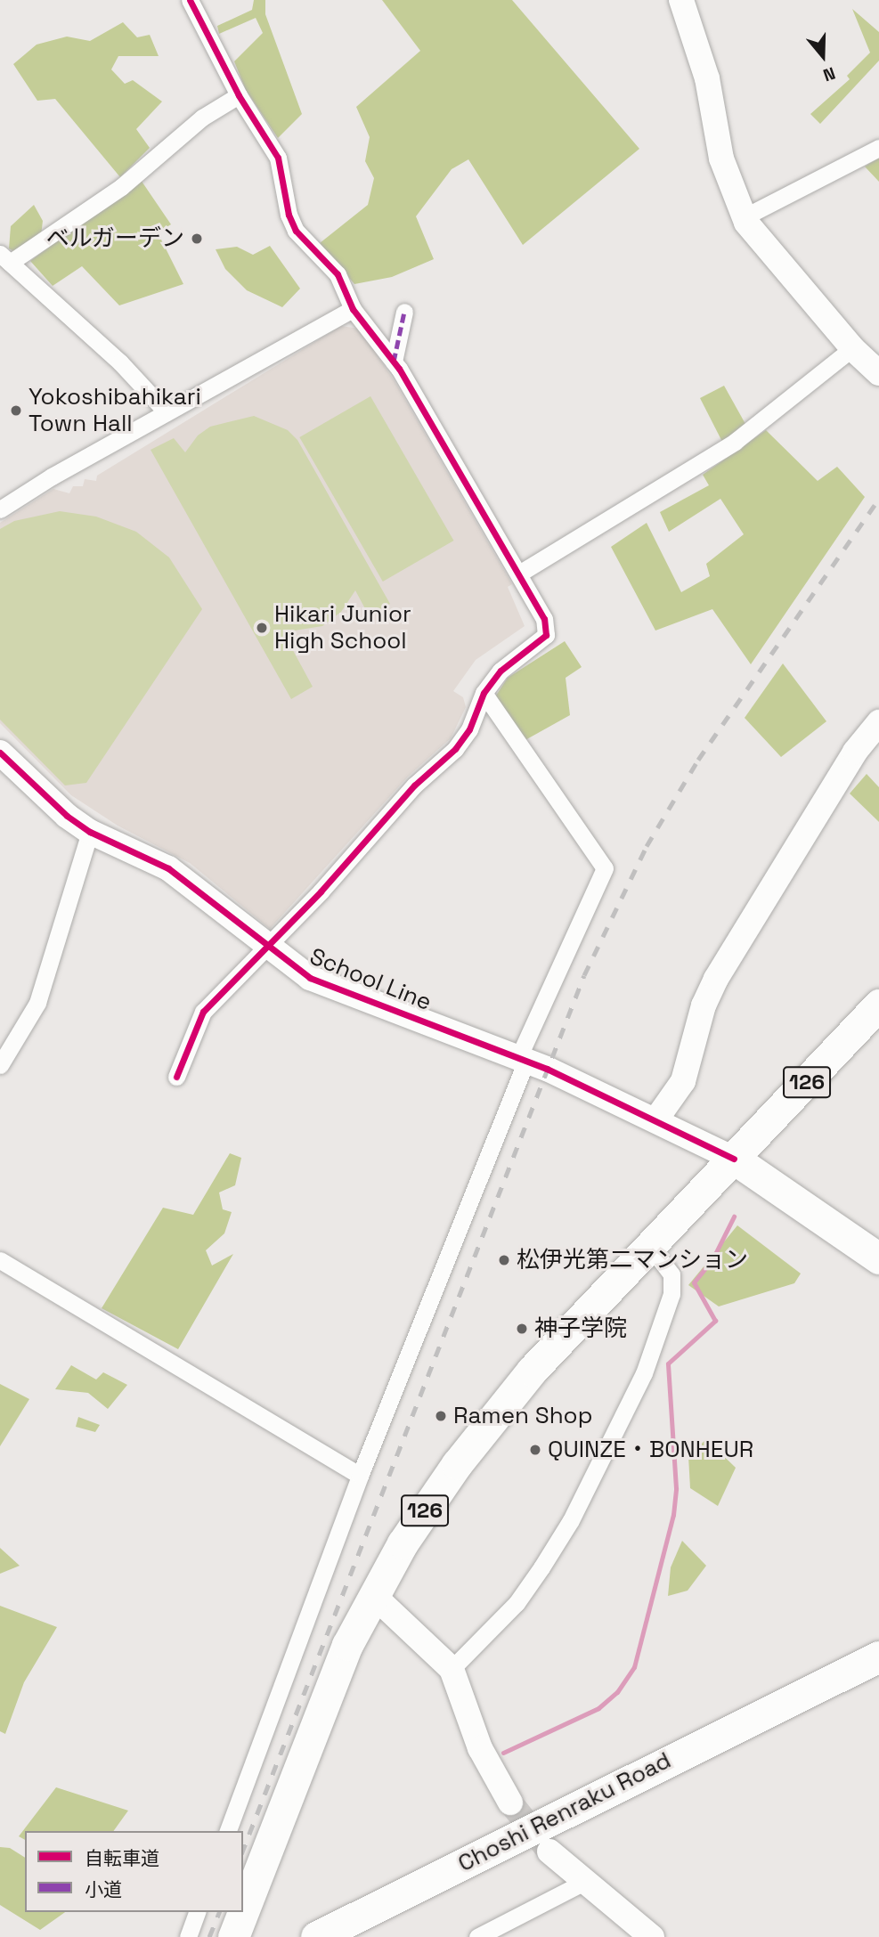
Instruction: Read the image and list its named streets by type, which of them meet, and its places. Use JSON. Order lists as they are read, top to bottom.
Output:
{
  "streets": {
    "highway": ["126", "Choshi Renraku Road"],
    "street": ["School Line"]
  },
  "crossings": [
    ["School Line", "126"]
  ],
  "places": [
    "ベルガーデン",
    "Yokoshibahikari Town Hall",
    "Hikari Junior High School",
    "松伊光第二マンション",
    "神子学院",
    "Ramen Shop",
    "QUINZE・BONHEUR"
  ],
  "legend": ["自転車道", "小道"],
  "north": "bottom"
}
